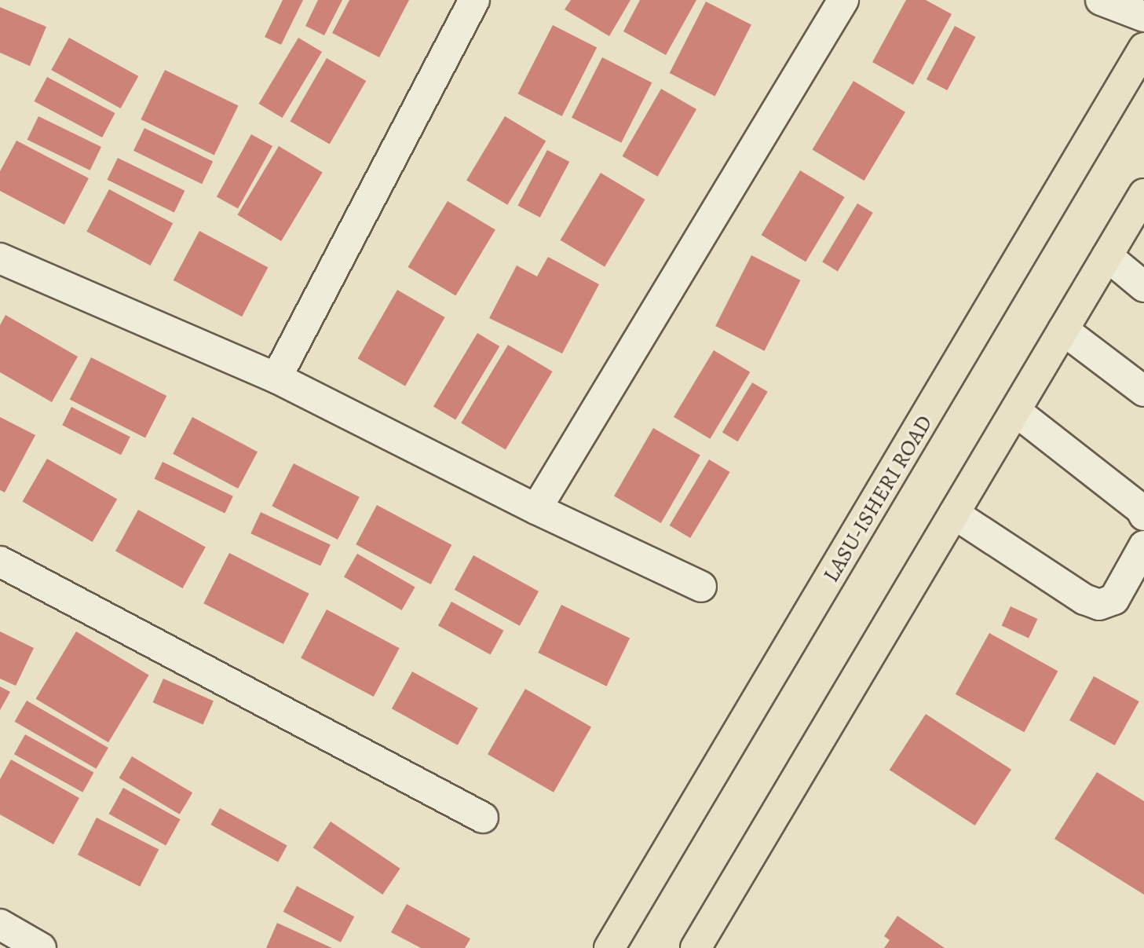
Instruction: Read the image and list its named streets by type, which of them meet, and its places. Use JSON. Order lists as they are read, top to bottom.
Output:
{
  "streets": {
    "main road": ["LASU-ISHERI ROAD"]
  }
}
